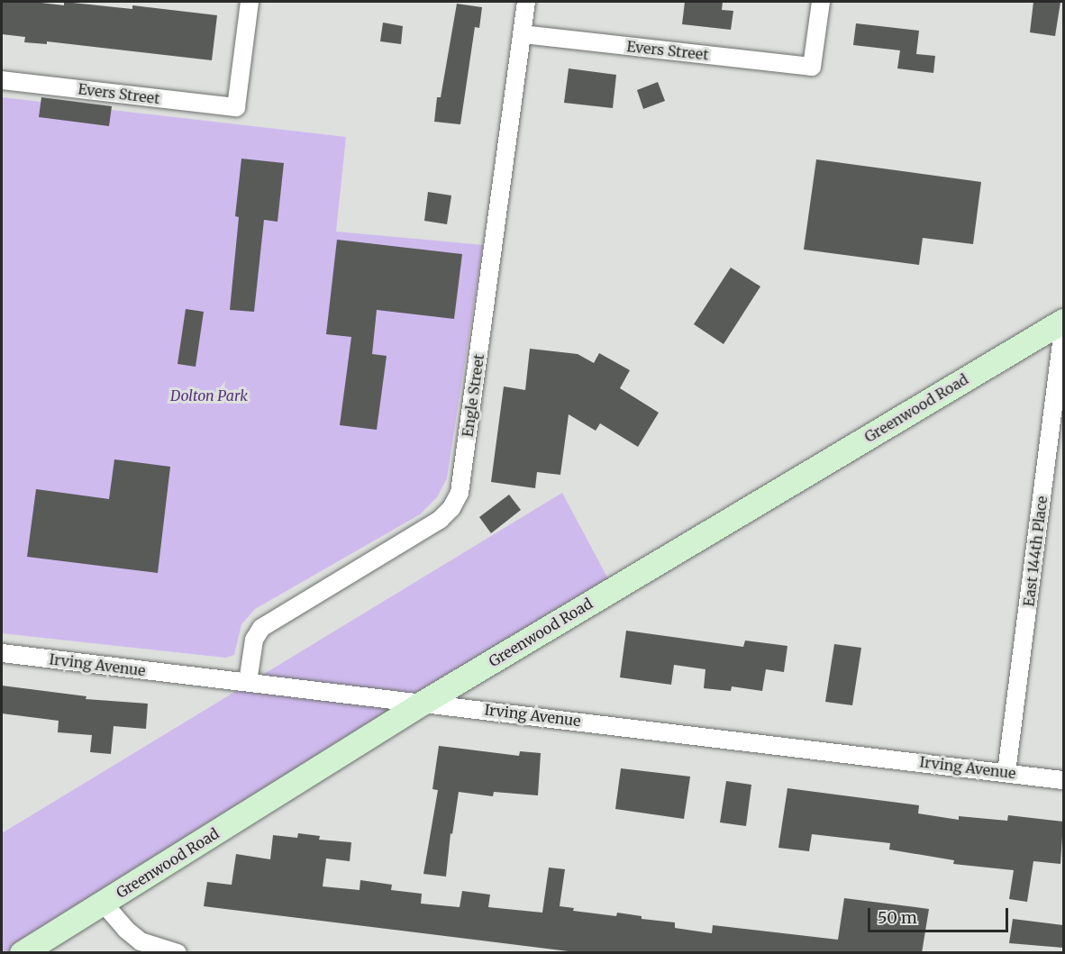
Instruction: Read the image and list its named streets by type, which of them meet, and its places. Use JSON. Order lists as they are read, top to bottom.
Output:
{
  "streets": {
    "street": [
      "Evers Street",
      "Engle Street",
      "Greenwood Road",
      "East 144th Place",
      "Irving Avenue"
    ]
  },
  "crossings": [
    ["Evers Street", "Engle Street"],
    ["Engle Street", "Irving Avenue"],
    ["Greenwood Road", "Irving Avenue"],
    ["East 144th Place", "Irving Avenue"]
  ],
  "parks": ["Dolton Park"],
  "scale_bar": "50 m"
}
